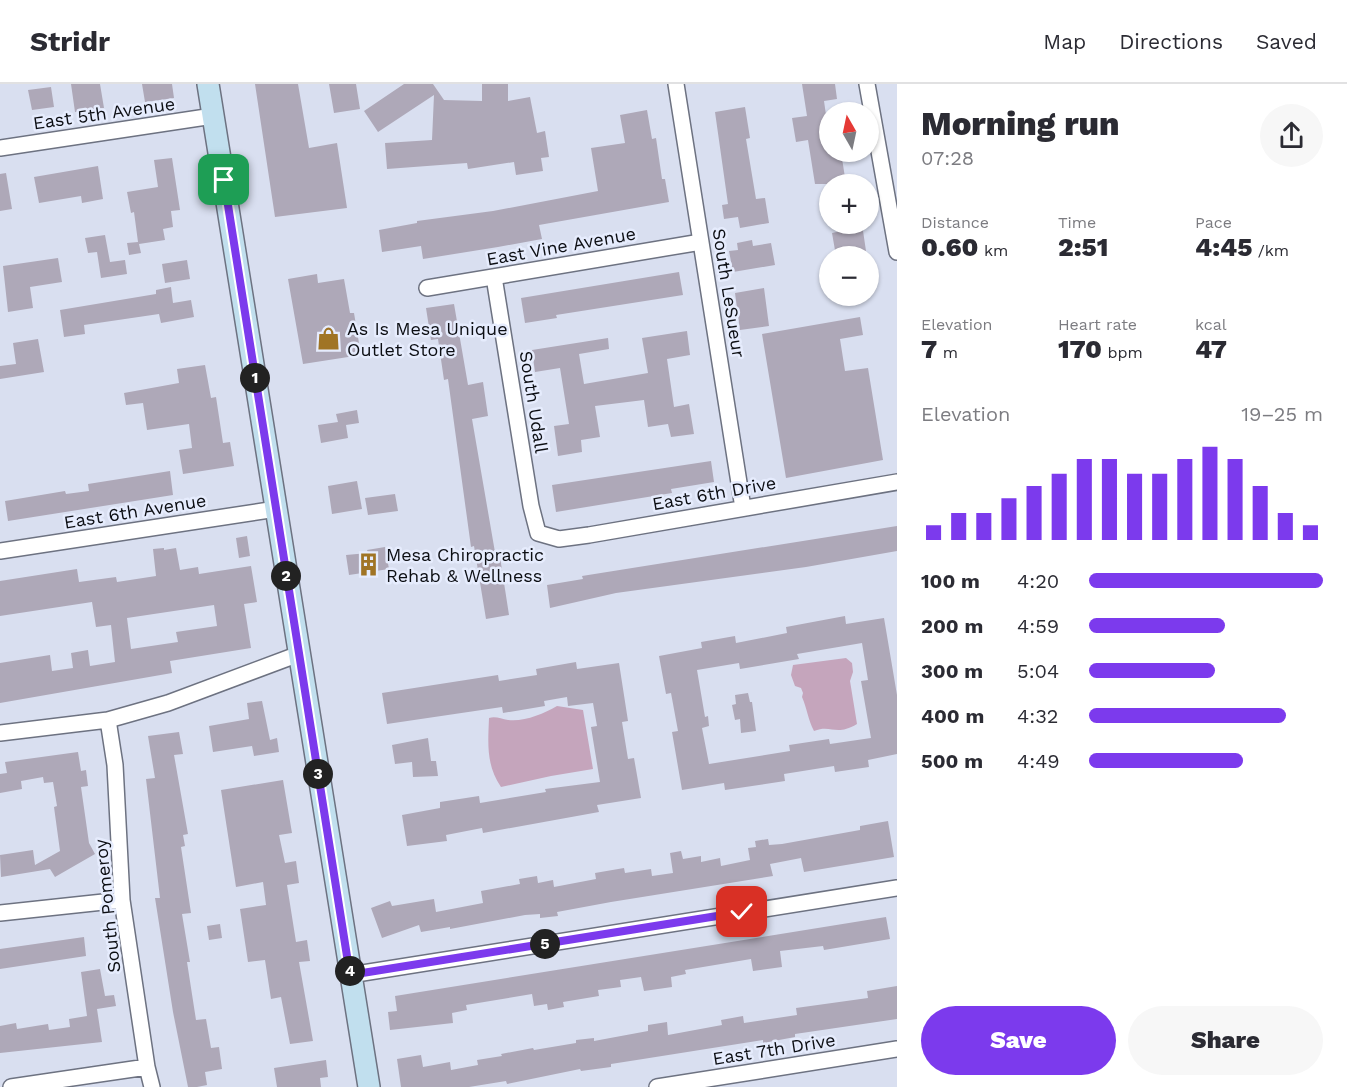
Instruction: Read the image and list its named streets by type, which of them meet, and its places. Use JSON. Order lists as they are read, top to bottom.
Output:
{
  "streets": {
    "street": [
      "East 5th Avenue",
      "East Vine Avenue",
      "South LeSueur",
      "South Udall",
      "East 6th Drive",
      "East 6th Avenue",
      "South Pomeroy",
      "East 7th Drive"
    ]
  },
  "crossings": [
    ["East Vine Avenue", "South LeSueur"],
    ["East Vine Avenue", "South Udall"],
    ["South LeSueur", "East 6th Drive"],
    ["South Udall", "East 6th Drive"]
  ],
  "places": {
    "shop": ["As Is Mesa Unique Outlet Store"],
    "building": ["Mesa Chiropractic Rehab & Wellness"]
  },
  "north": "top",
  "page": {
    "header": "Stridr",
    "nav": ["Map", "Directions", "Saved"],
    "heading": ["Morning run", "07:28"],
    "map_buttons": ["+", "−"],
    "stats": [
      ["Distance", "0.60 km"],
      ["Time", "2:51"],
      ["Pace", "4:45 /km"],
      ["Elevation", "7 m"],
      ["Heart rate", "170 bpm"],
      ["kcal", "47"]
    ],
    "pins": [
      "1",
      "2",
      "3",
      "5",
      "4"
    ],
    "chart": ["Elevation", "19–25 m"],
    "list": [
      {
        "name": "100 m",
        "note": "4:20"
      },
      {
        "name": "200 m",
        "note": "4:59"
      },
      {
        "name": "300 m",
        "note": "5:04"
      },
      {
        "name": "400 m",
        "note": "4:32"
      },
      {
        "name": "500 m",
        "note": "4:49"
      }
    ],
    "buttons": ["Save", "Share"]
  }
}
